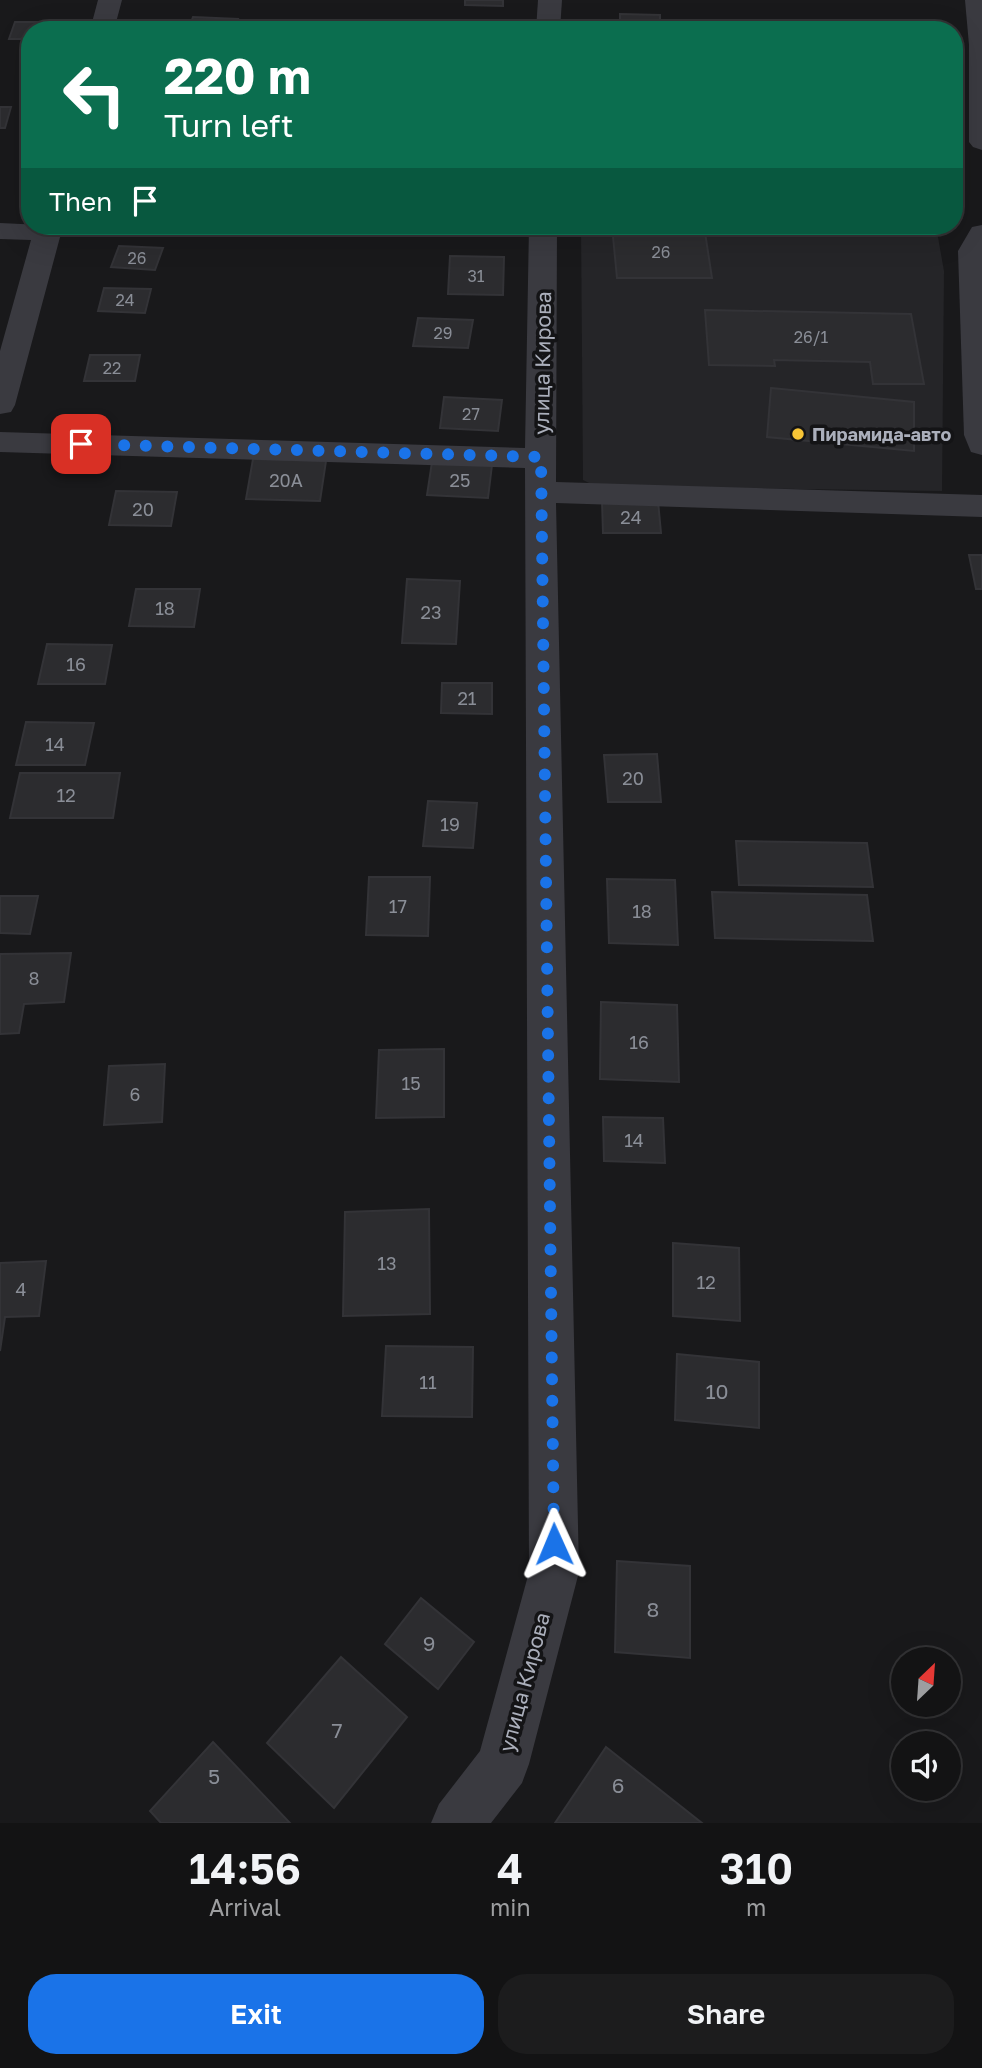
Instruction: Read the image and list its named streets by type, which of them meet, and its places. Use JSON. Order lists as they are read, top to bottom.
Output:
{
  "streets": {
    "street": ["улица Кирова"]
  },
  "places": ["Пирамида-авто"],
  "house_numbers": [
    "26",
    "26",
    "31",
    "24",
    "29",
    "26/1",
    "22",
    "27",
    "20А",
    "25",
    "20",
    "24",
    "18",
    "23",
    "16",
    "21",
    "14",
    "20",
    "12",
    "19",
    "17",
    "18",
    "8",
    "16",
    "15",
    "6",
    "14",
    "13",
    "12",
    "4",
    "11",
    "10",
    "8",
    "9",
    "7",
    "5",
    "6"
  ],
  "north": "top right",
  "page": {
    "turn": ["220 m", "Turn left"],
    "then": "Then",
    "eta": [
      "14:56",
      "Arrival",
      "4",
      "min",
      "310",
      "m"
    ],
    "buttons": ["Exit", "Share"]
  }
}
